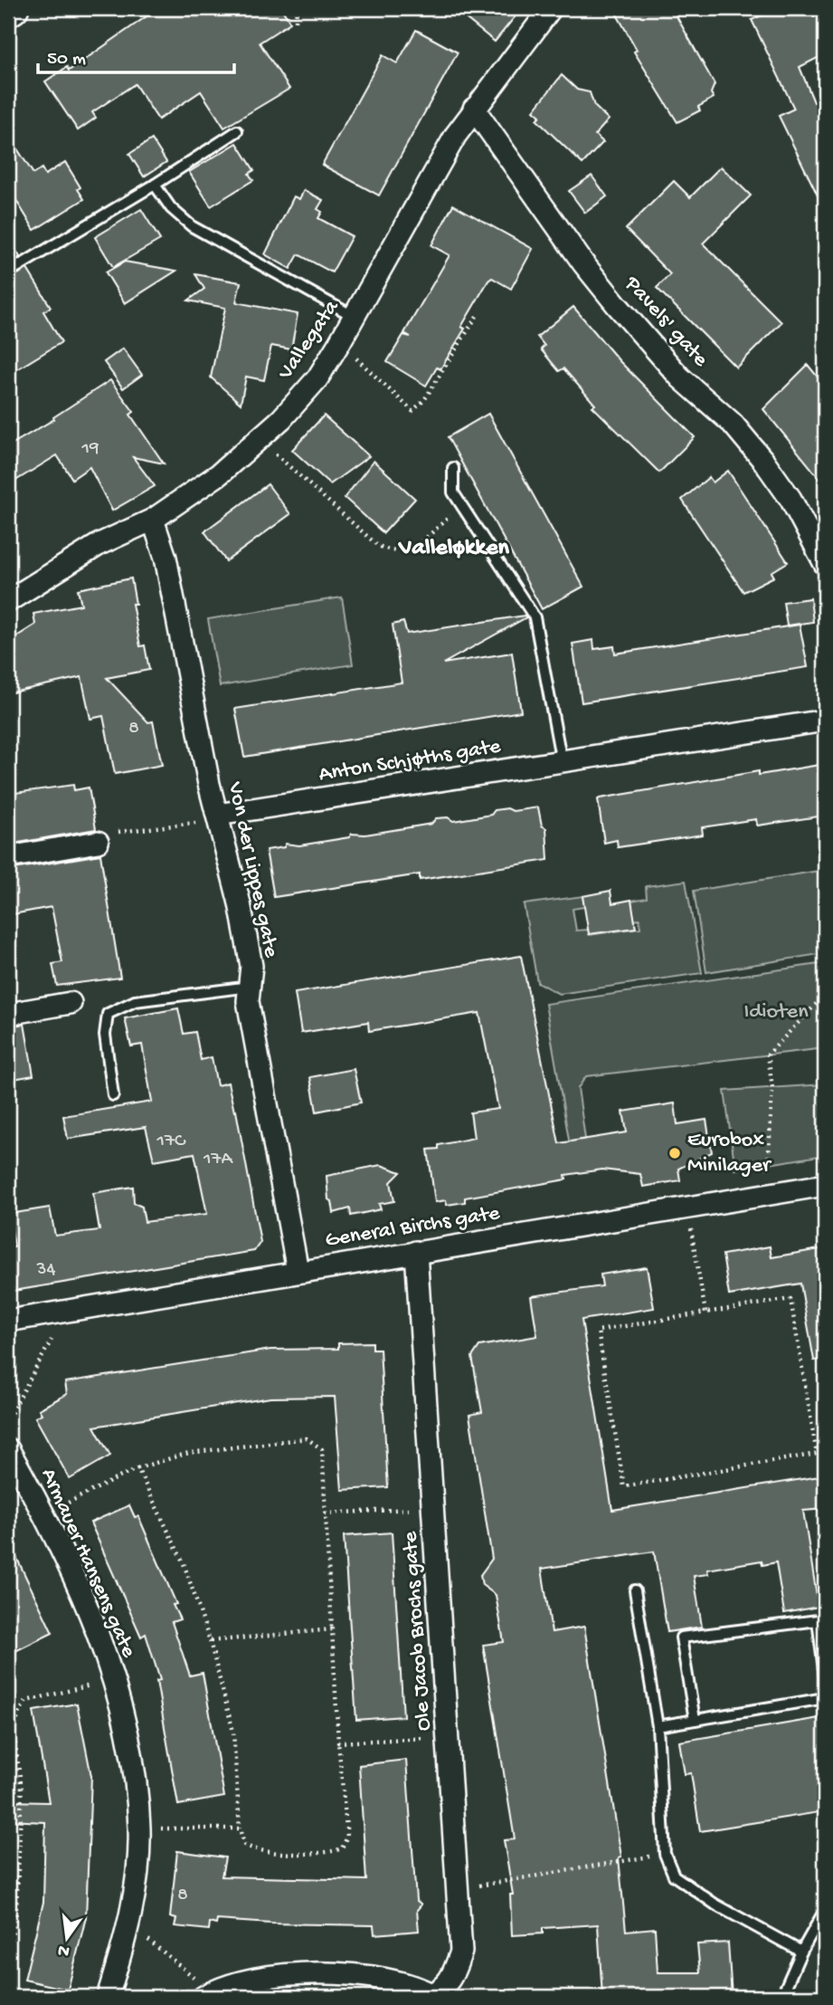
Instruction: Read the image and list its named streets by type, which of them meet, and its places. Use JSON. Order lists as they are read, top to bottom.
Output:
{
  "streets": {
    "street": [
      "Pavels' gate",
      "Vallegata",
      "Anton Schjøths gate",
      "Von der Lippes gate",
      "General Birchs gate",
      "Armauer Hansens gate",
      "Ole Jacob Brochs gate"
    ]
  },
  "crossings": [
    ["Pavels' gate", "Vallegata"],
    ["Vallegata", "Von der Lippes gate"],
    ["Anton Schjøths gate", "Von der Lippes gate"],
    ["Von der Lippes gate", "General Birchs gate"],
    ["General Birchs gate", "Ole Jacob Brochs gate"]
  ],
  "districts": ["Valleløkken"],
  "parks": ["Idioten"],
  "places": ["Eurobox Minilager"],
  "house_numbers": [
    "19",
    "8",
    "17C",
    "17A",
    "34",
    "8"
  ],
  "scale_bar": "50 m",
  "north": "bottom"
}
